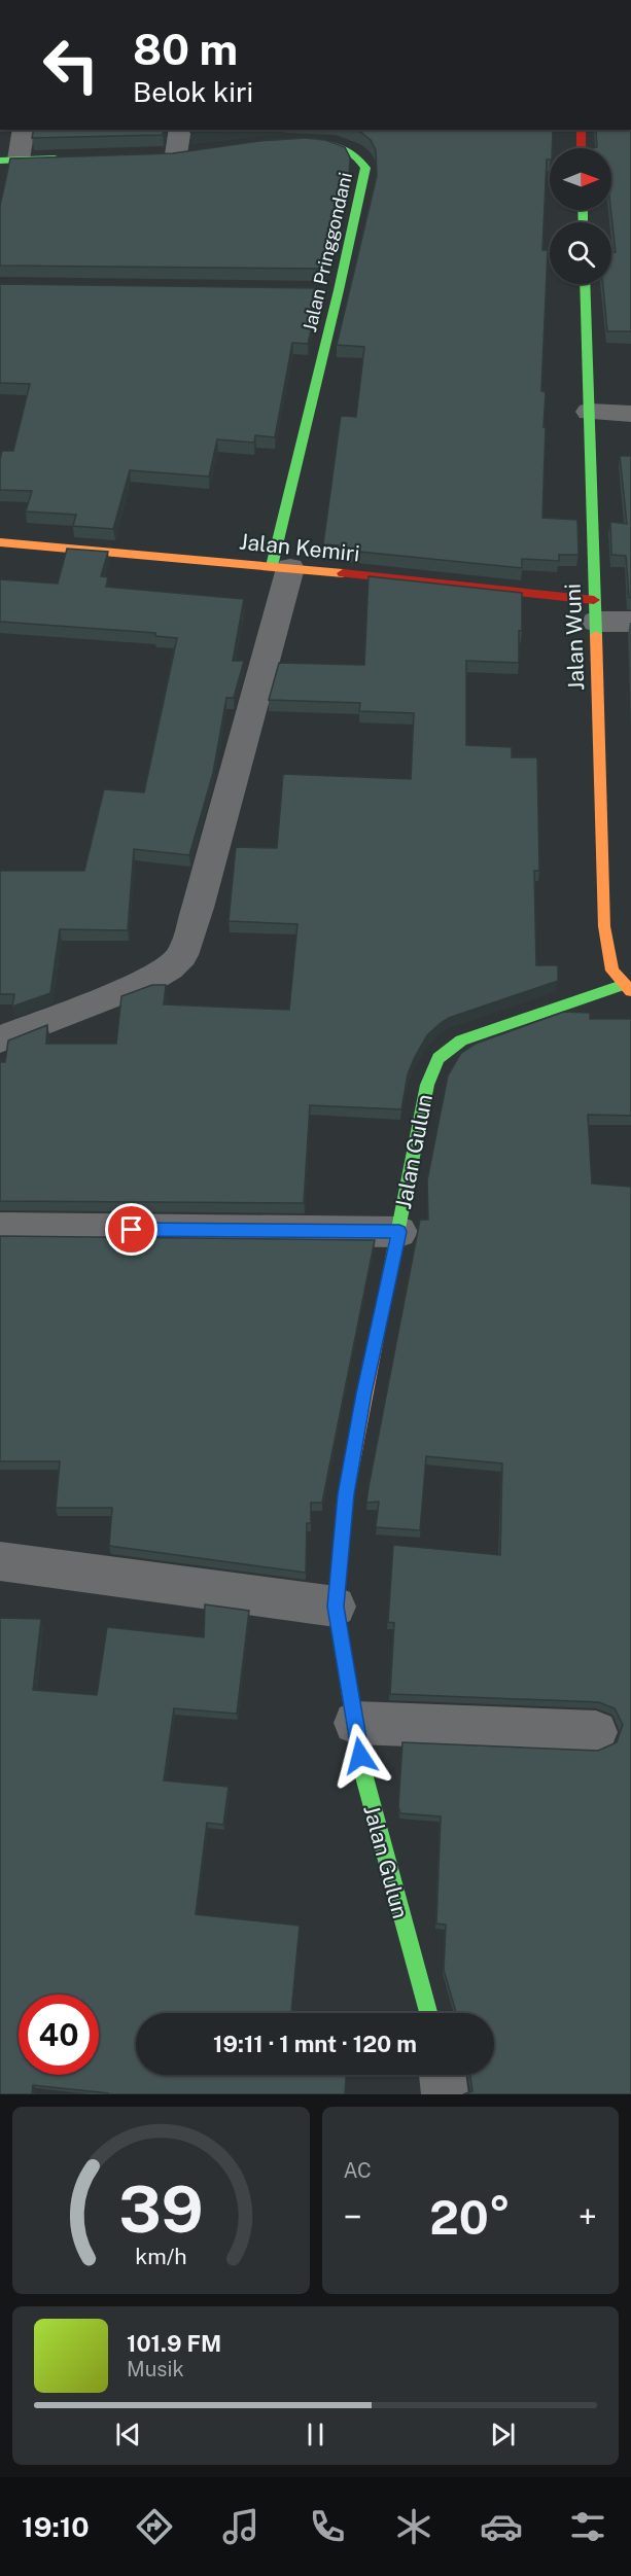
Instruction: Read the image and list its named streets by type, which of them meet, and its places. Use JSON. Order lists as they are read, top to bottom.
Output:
{
  "streets": {
    "street": [
      "Jalan Pringgondani",
      "Jalan Kemiri",
      "Jalan Wuni",
      "Jalan Gulun"
    ]
  },
  "crossings": [
    ["Jalan Pringgondani", "Jalan Kemiri"],
    ["Jalan Kemiri", "Jalan Wuni"],
    ["Jalan Wuni", "Jalan Gulun"]
  ],
  "north": "right",
  "page": {
    "turn": ["80 m", "Belok kiri"],
    "limit": "40",
    "trip": "19:11 · 1 mnt · 120 m",
    "tile": "AC",
    "heat": ["−", "20°", "+"],
    "song": ["101.9 FM", "Musik"],
    "tabs": "19:10",
    "gauge": ["39", "km/h"]
  }
}
